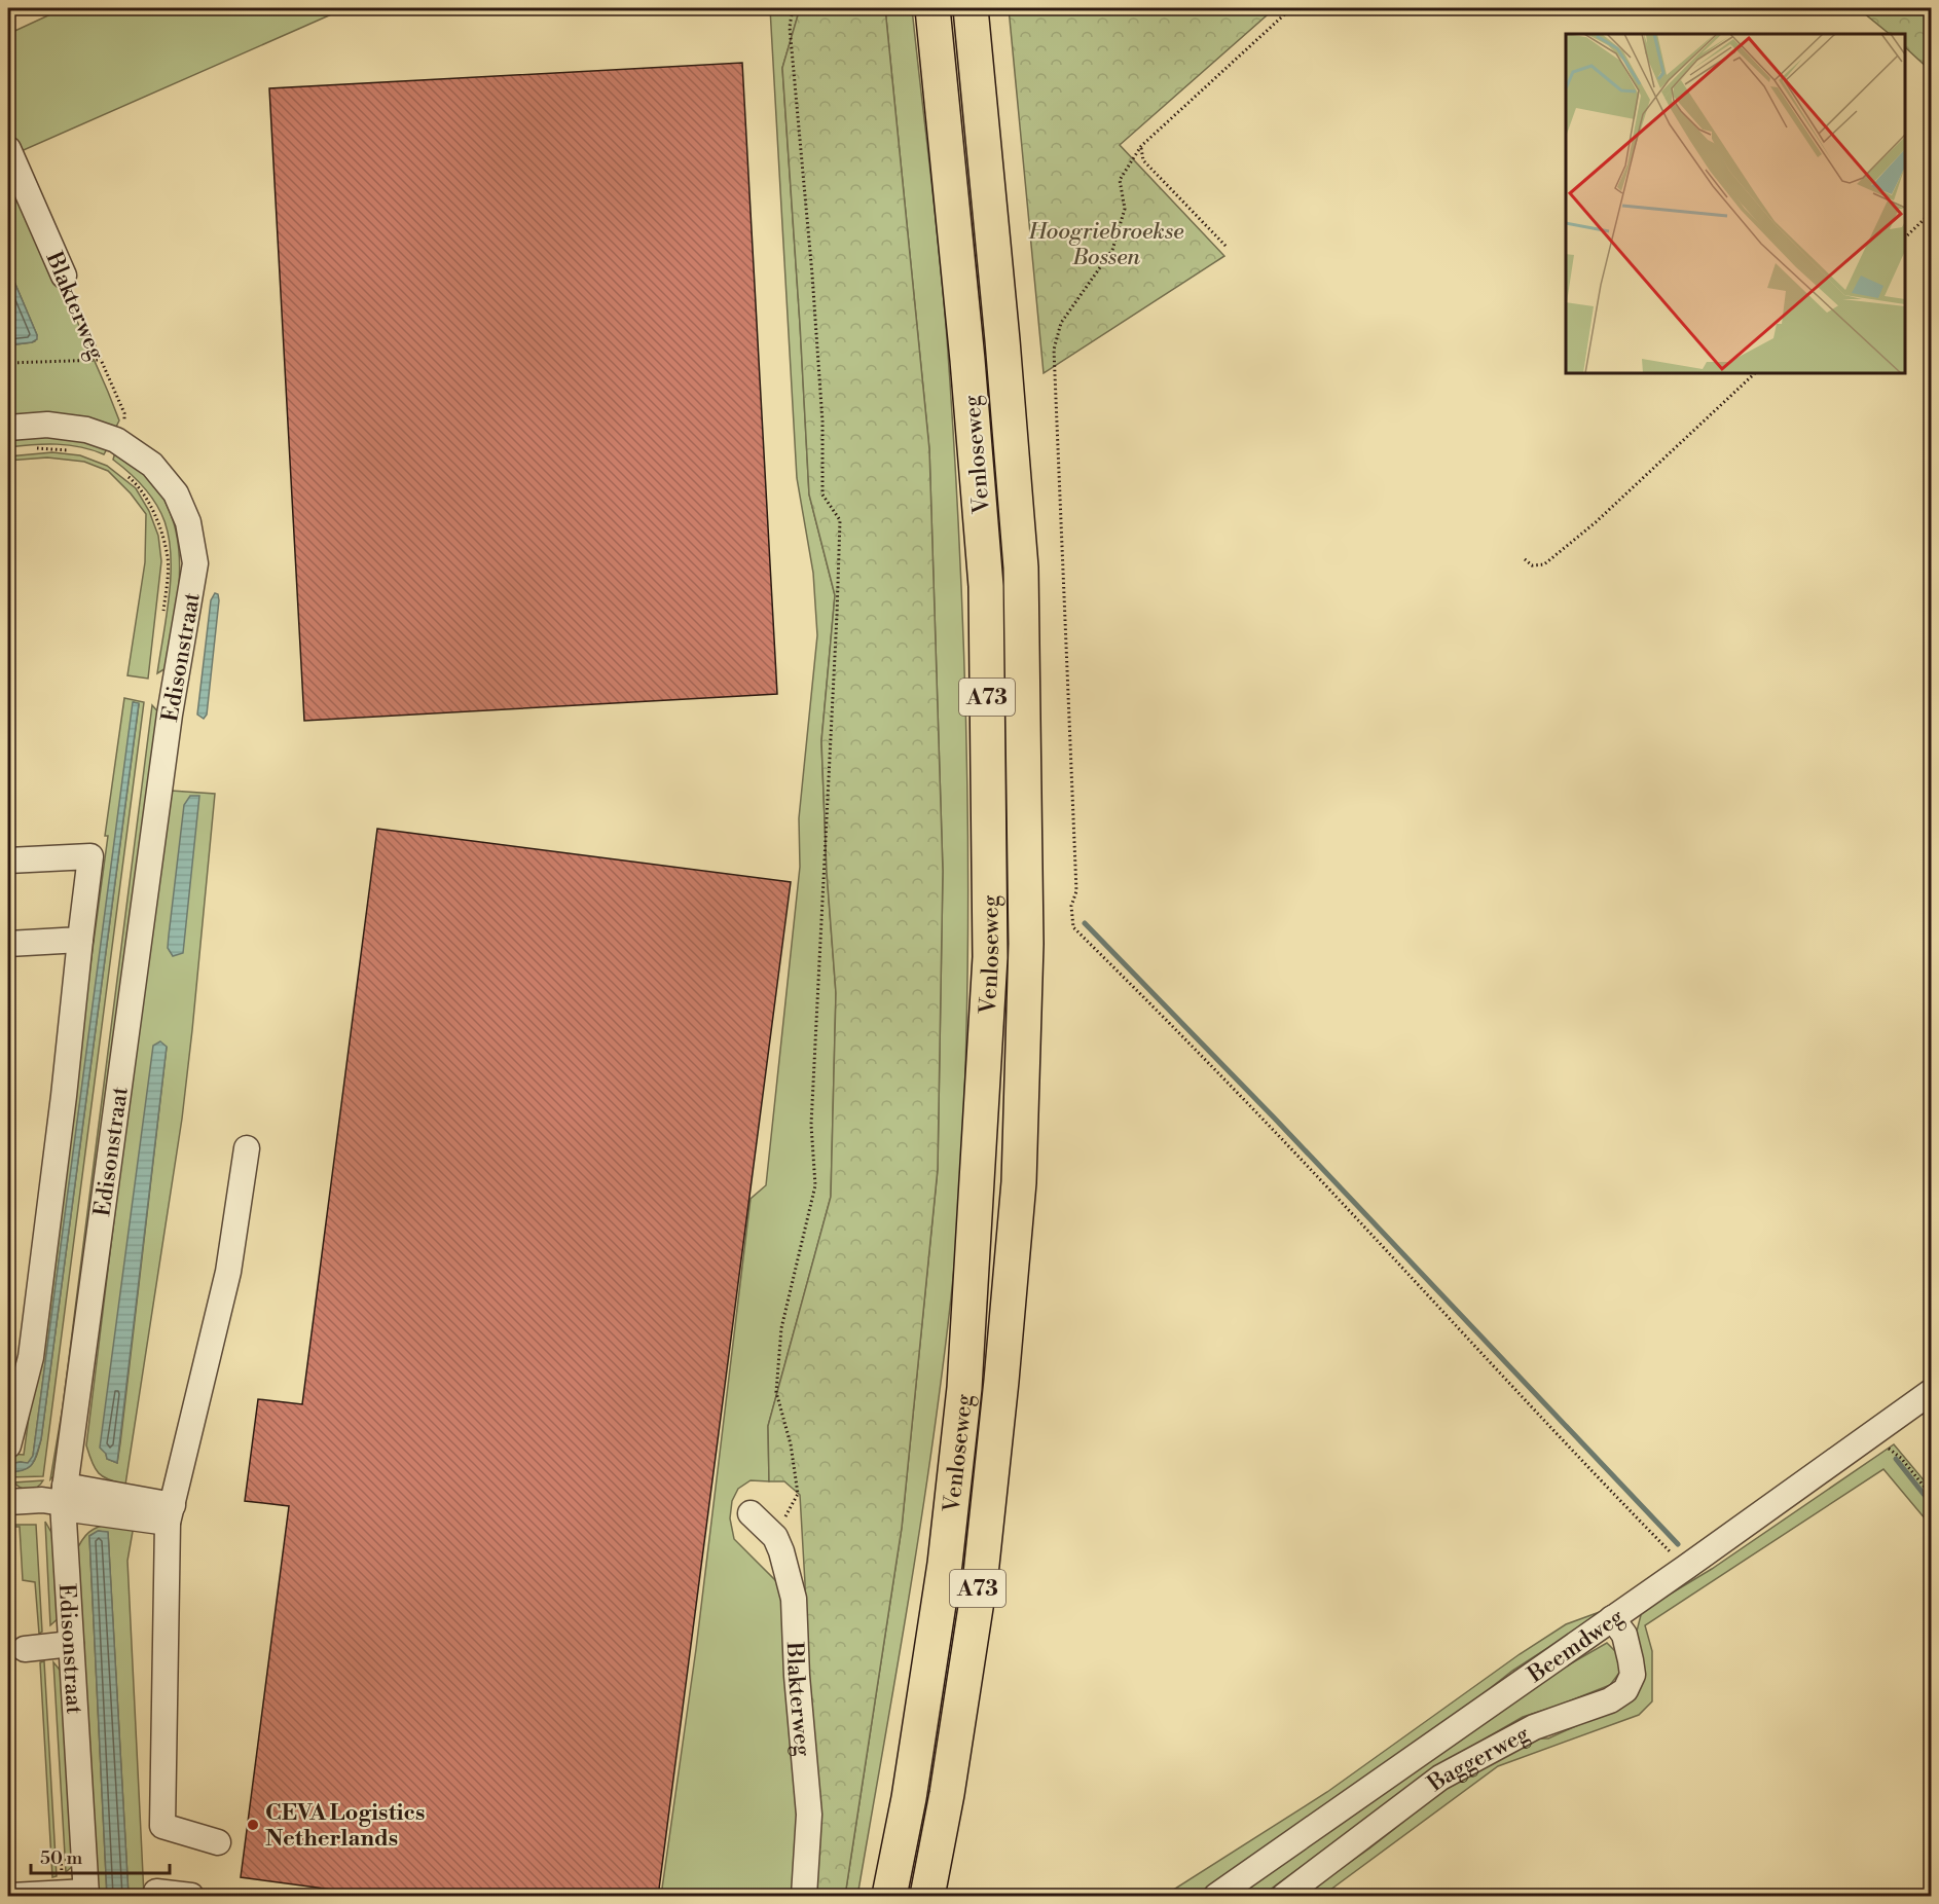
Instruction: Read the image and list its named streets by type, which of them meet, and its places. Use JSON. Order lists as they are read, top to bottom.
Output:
{
  "streets": {
    "highway": ["Venloseweg", "A73"],
    "street": [
      "Blakterweg",
      "Edisonstraat",
      "Beemdweg",
      "Baggerweg"
    ]
  },
  "crossings": [
    ["Blakterweg", "Edisonstraat"],
    ["Beemdweg", "Baggerweg"]
  ],
  "parks": ["Hoogriebroekse Bossen"],
  "places": ["CEVA Logistics Netherlands"],
  "scale_bar": "50 m"
}
